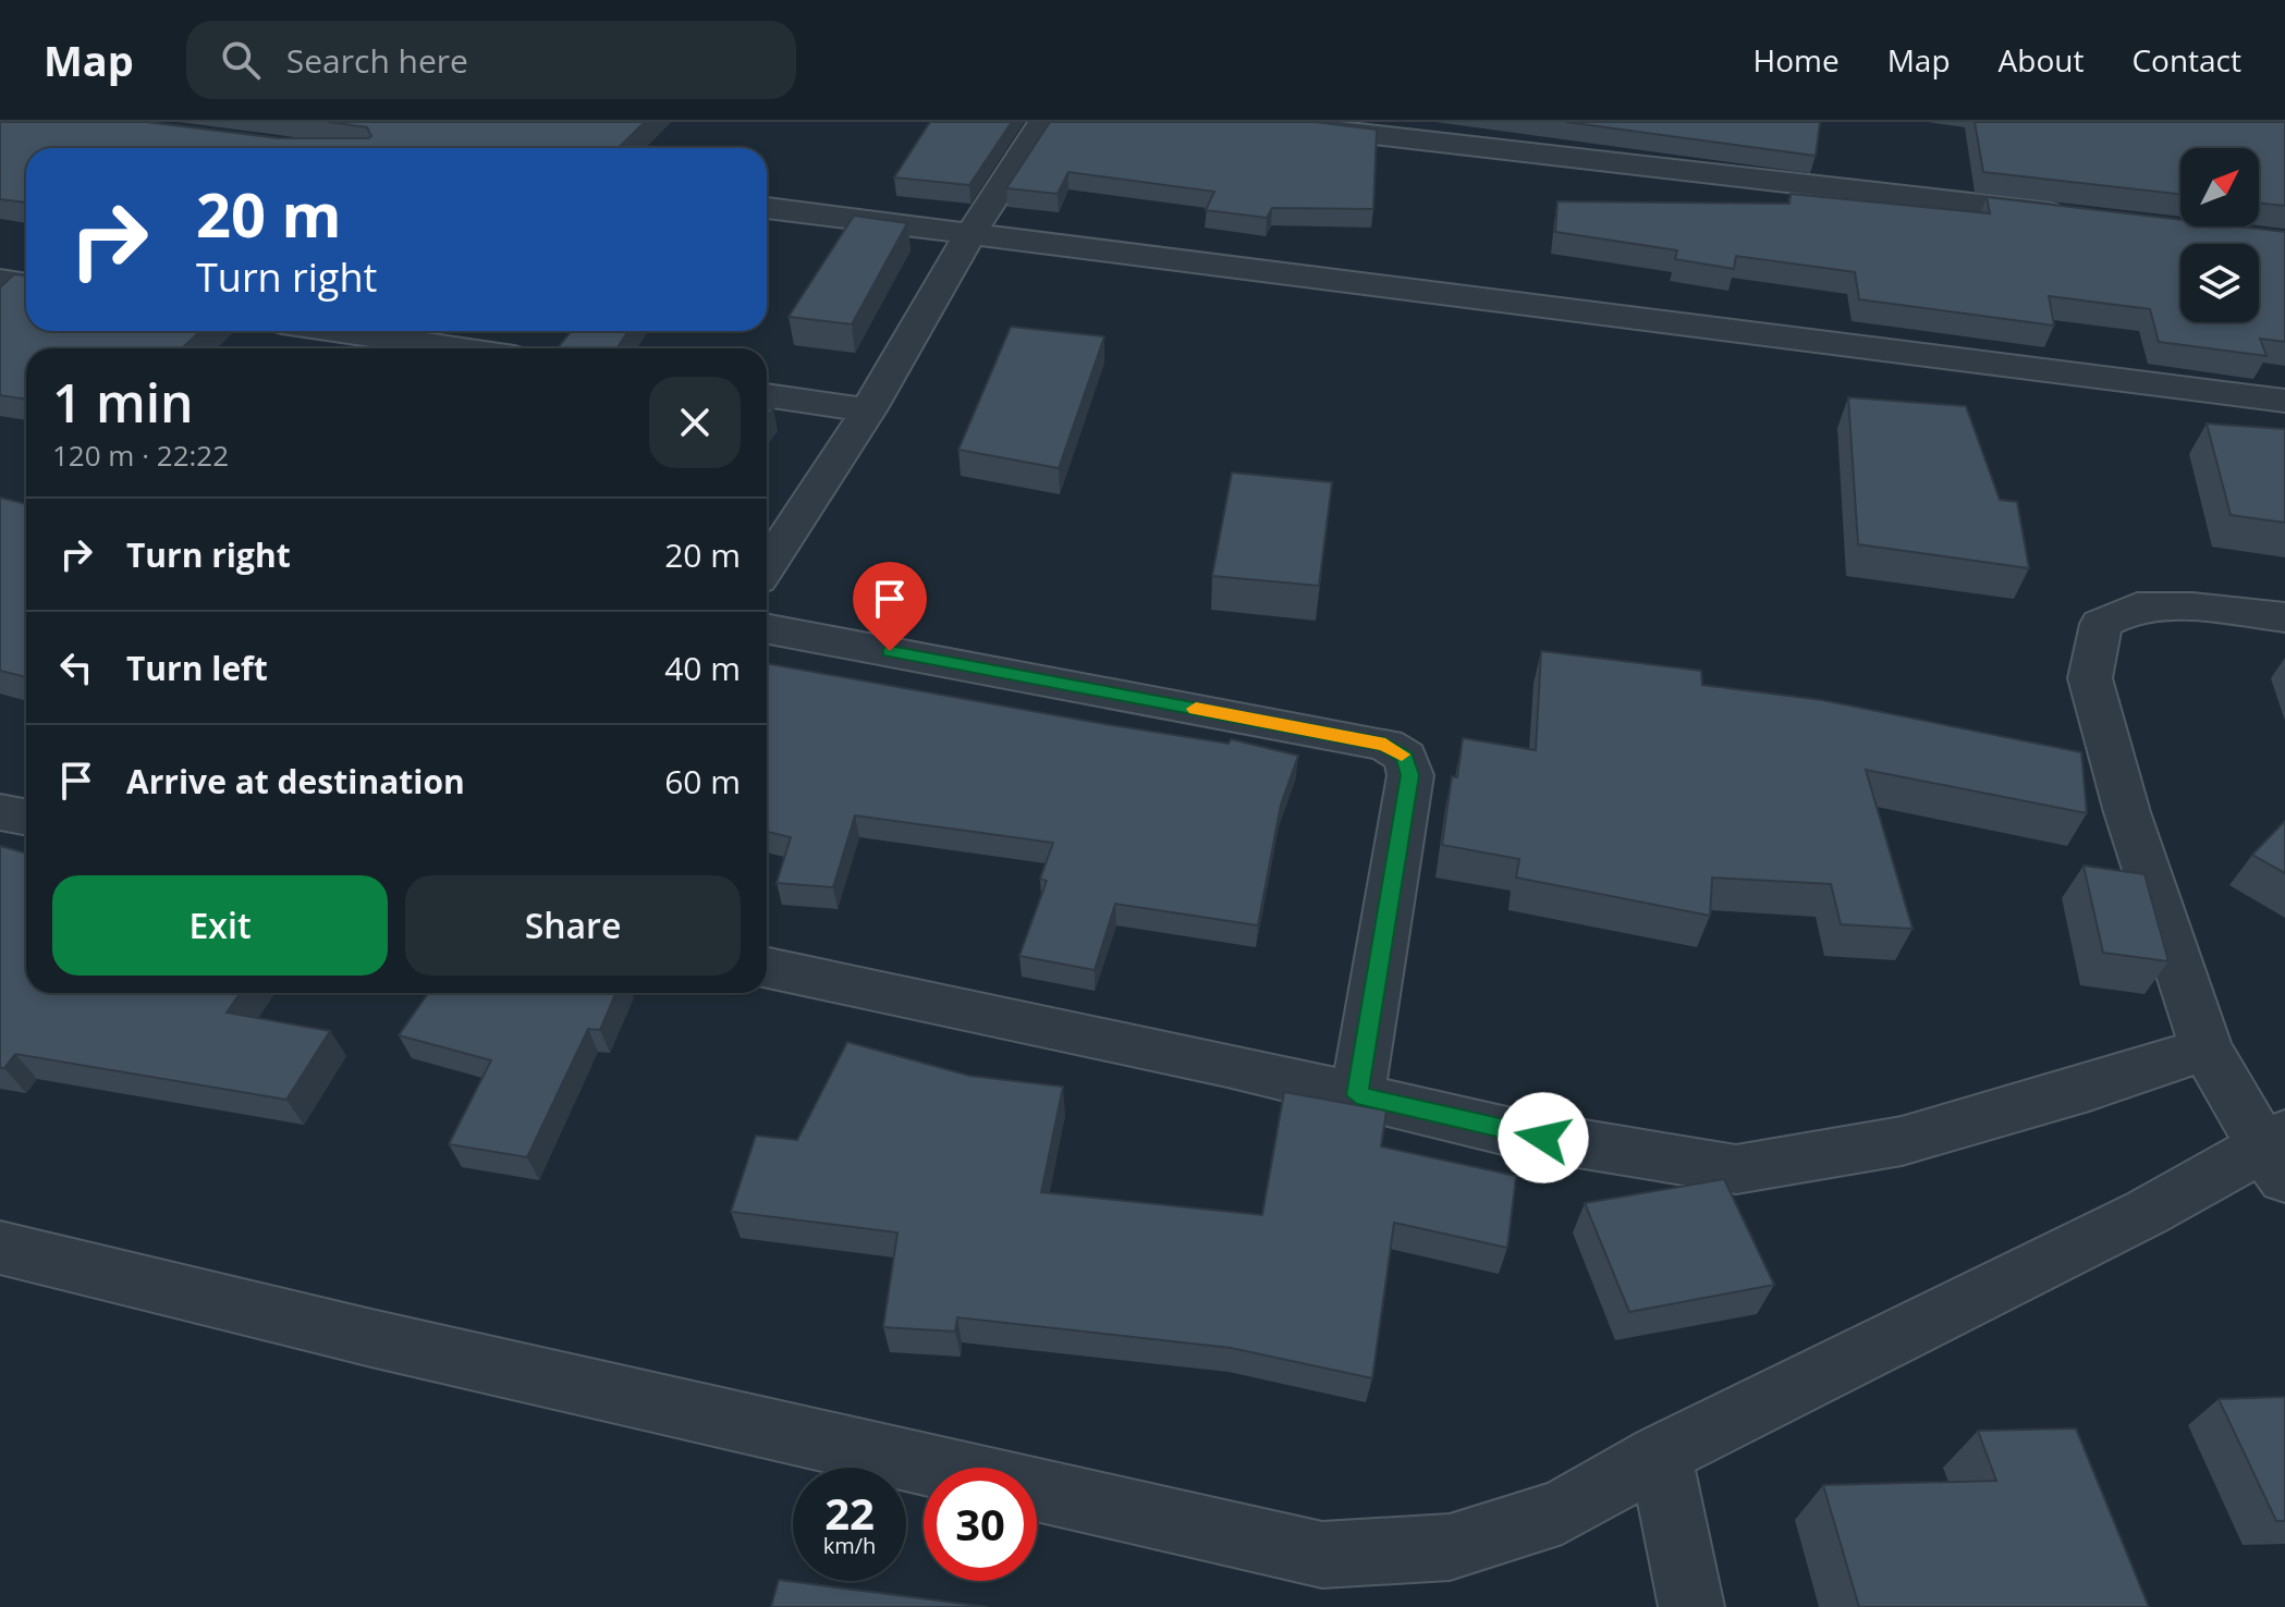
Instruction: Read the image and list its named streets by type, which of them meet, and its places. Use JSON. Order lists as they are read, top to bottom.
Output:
{
  "north": "top right",
  "page": {
    "header": "Map",
    "search": "Search here",
    "nav": [
      "Home",
      "Map",
      "About",
      "Contact"
    ],
    "turn": ["20 m", "Turn right"],
    "heading": ["1 min", "120 m · 22:22"],
    "list": [
      {
        "name": "Turn right",
        "value": "20 m"
      },
      {
        "name": "Turn left",
        "value": "40 m"
      },
      {
        "name": "Arrive at destination",
        "value": "60 m"
      }
    ],
    "buttons": ["Exit", "Share"],
    "speed": "22 km/h",
    "limit": "30"
  }
}
